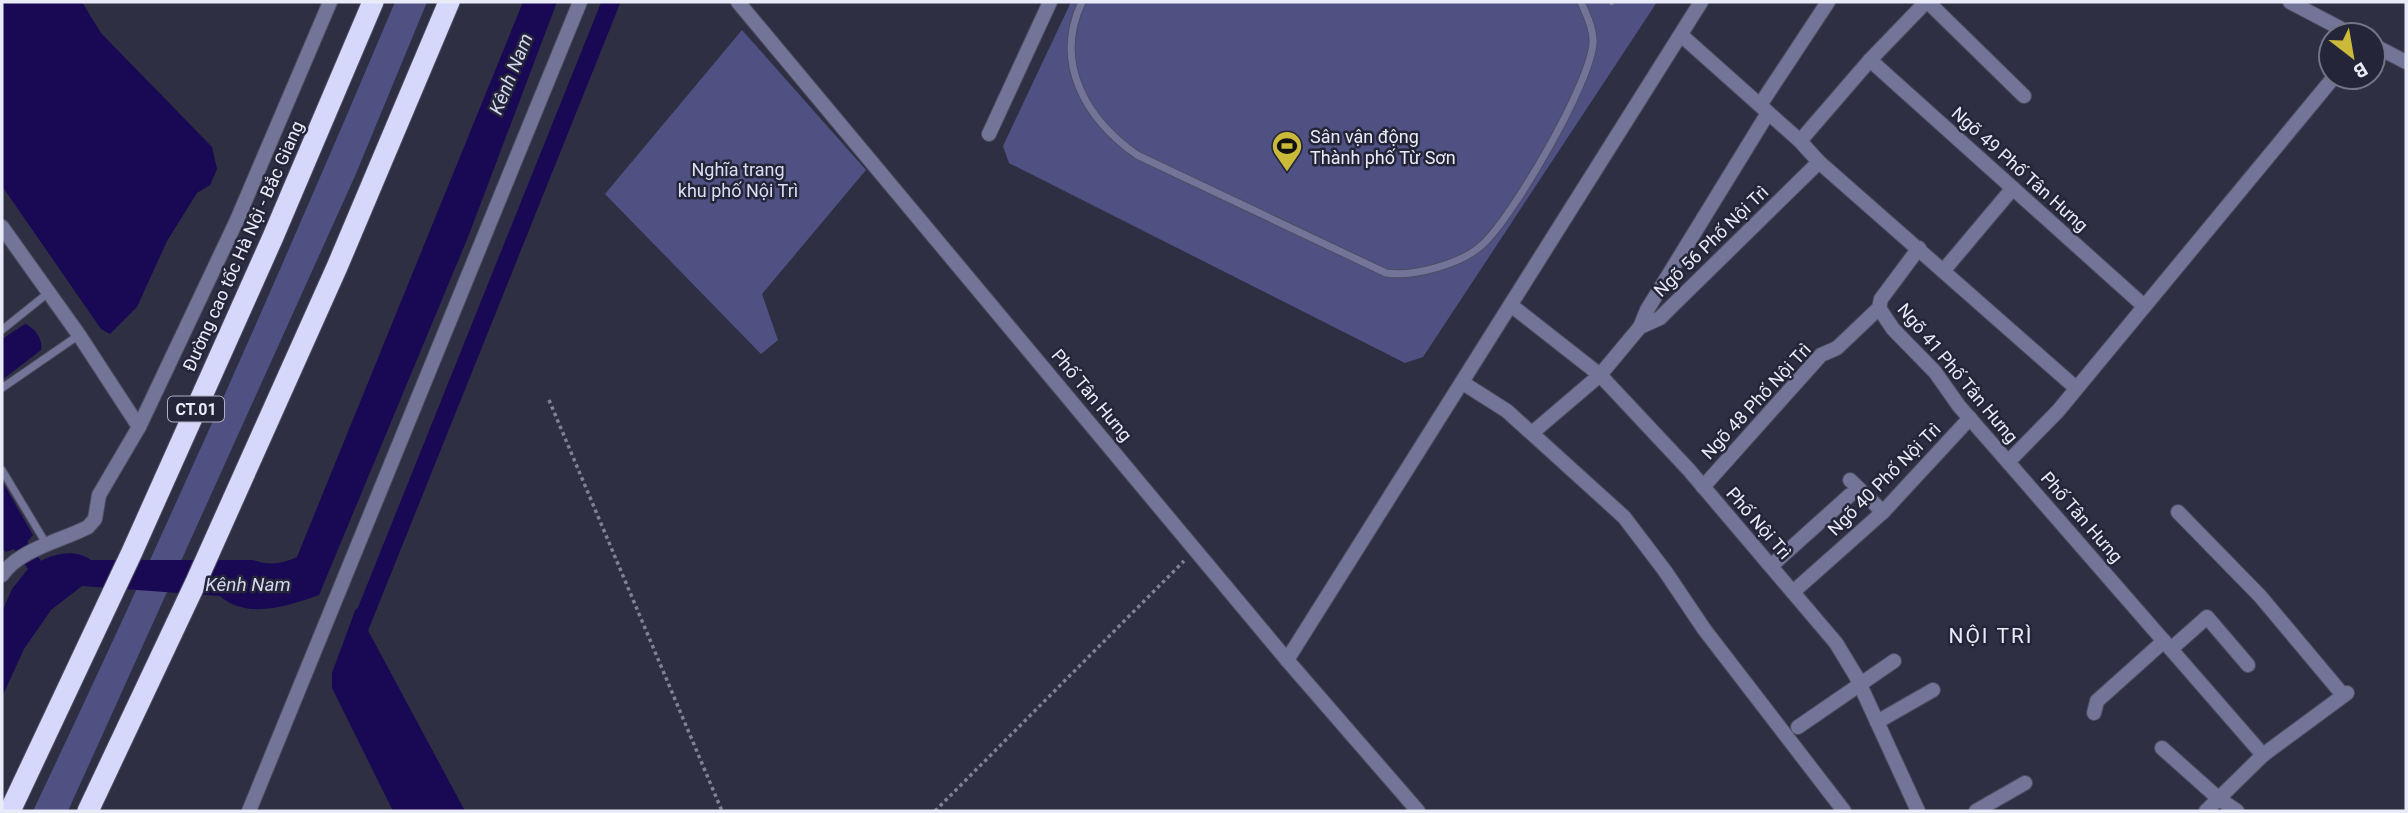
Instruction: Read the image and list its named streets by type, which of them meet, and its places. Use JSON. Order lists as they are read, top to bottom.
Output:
{
  "streets": {
    "highway": ["Đường cao tốc Hà Nội - Bắc Giang", "CT.01"],
    "street": [
      "Ngõ 49 Phố Tân Hưng",
      "Ngõ 56 Phố Nội Trì",
      "Ngõ 41 Phố Tân Hưng",
      "Phố Tân Hưng",
      "Ngõ 48 Phố Nội Trì",
      "Ngõ 40 Phố Nội Trì",
      "Phố Nội Trì"
    ]
  },
  "crossings": [
    ["Ngõ 56 Phố Nội Trì", "Phố Nội Trì"],
    ["Ngõ 41 Phố Tân Hưng", "Phố Tân Hưng"],
    ["Ngõ 41 Phố Tân Hưng", "Ngõ 48 Phố Nội Trì"],
    ["Ngõ 41 Phố Tân Hưng", "Ngõ 40 Phố Nội Trì"],
    ["Ngõ 48 Phố Nội Trì", "Phố Nội Trì"],
    ["Ngõ 40 Phố Nội Trì", "Phố Nội Trì"]
  ],
  "districts": ["NỘI TRÌ"],
  "water": ["Kênh Nam"],
  "parks": ["Nghĩa trang khu phố Nội Trì"],
  "places": {
    "sports": ["Sân vận động Thành phố Từ Sơn"]
  },
  "north": "bottom right"
}
